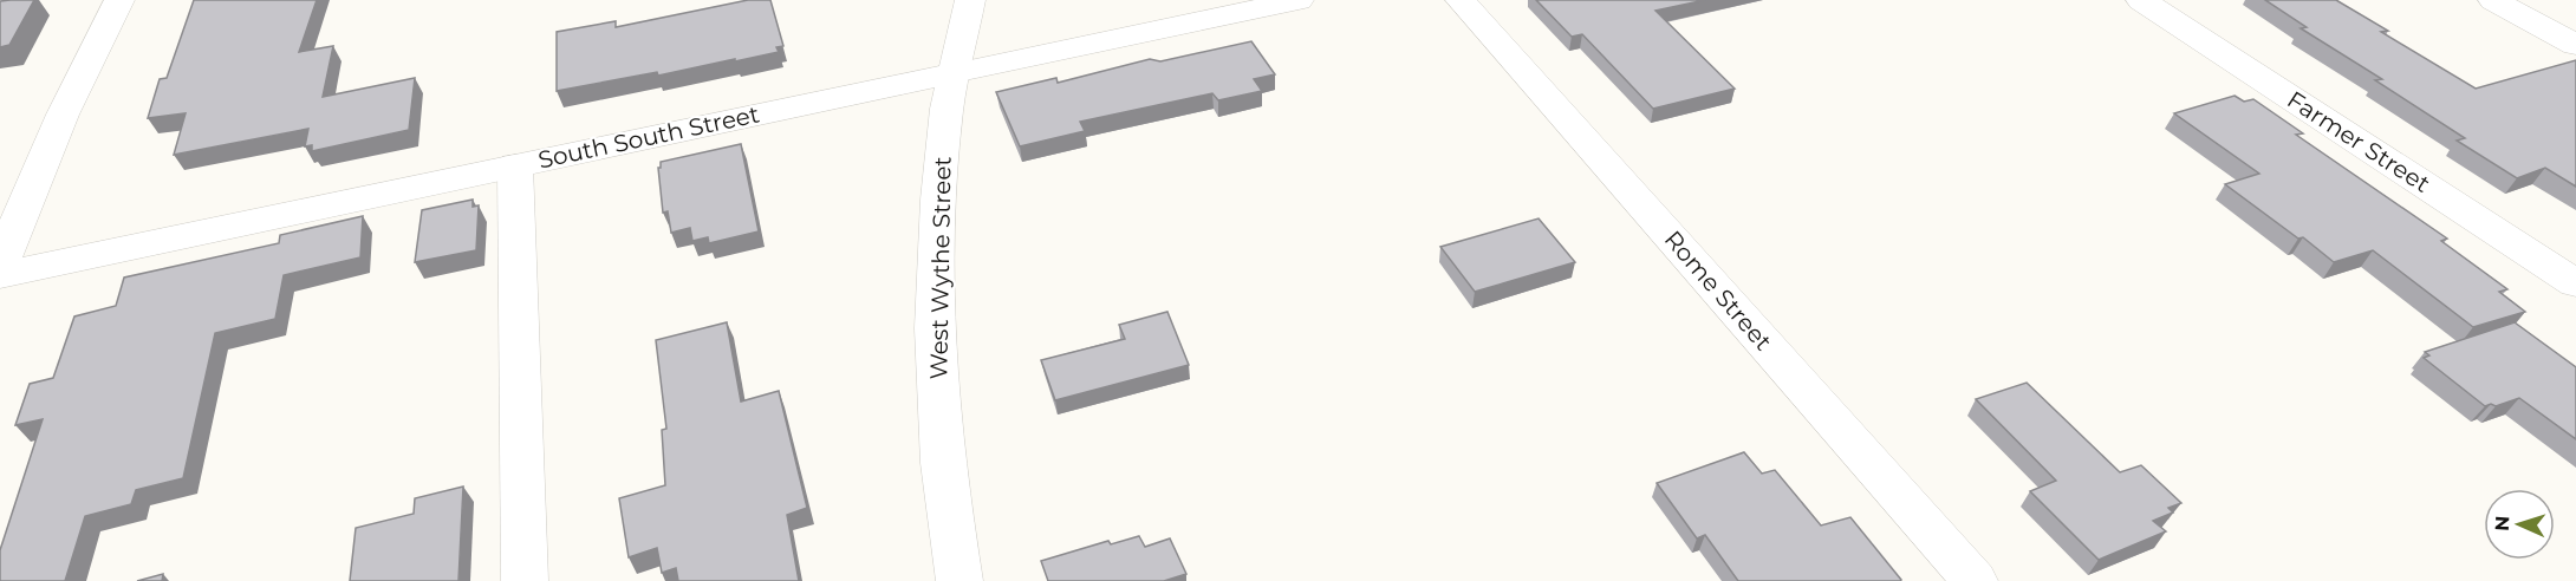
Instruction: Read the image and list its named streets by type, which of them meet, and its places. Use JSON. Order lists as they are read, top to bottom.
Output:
{
  "streets": {
    "main road": [
      "South South Street",
      "Farmer Street",
      "West Wythe Street",
      "Rome Street"
    ]
  },
  "crossings": [
    ["South South Street", "West Wythe Street"]
  ],
  "north": "left"
}
